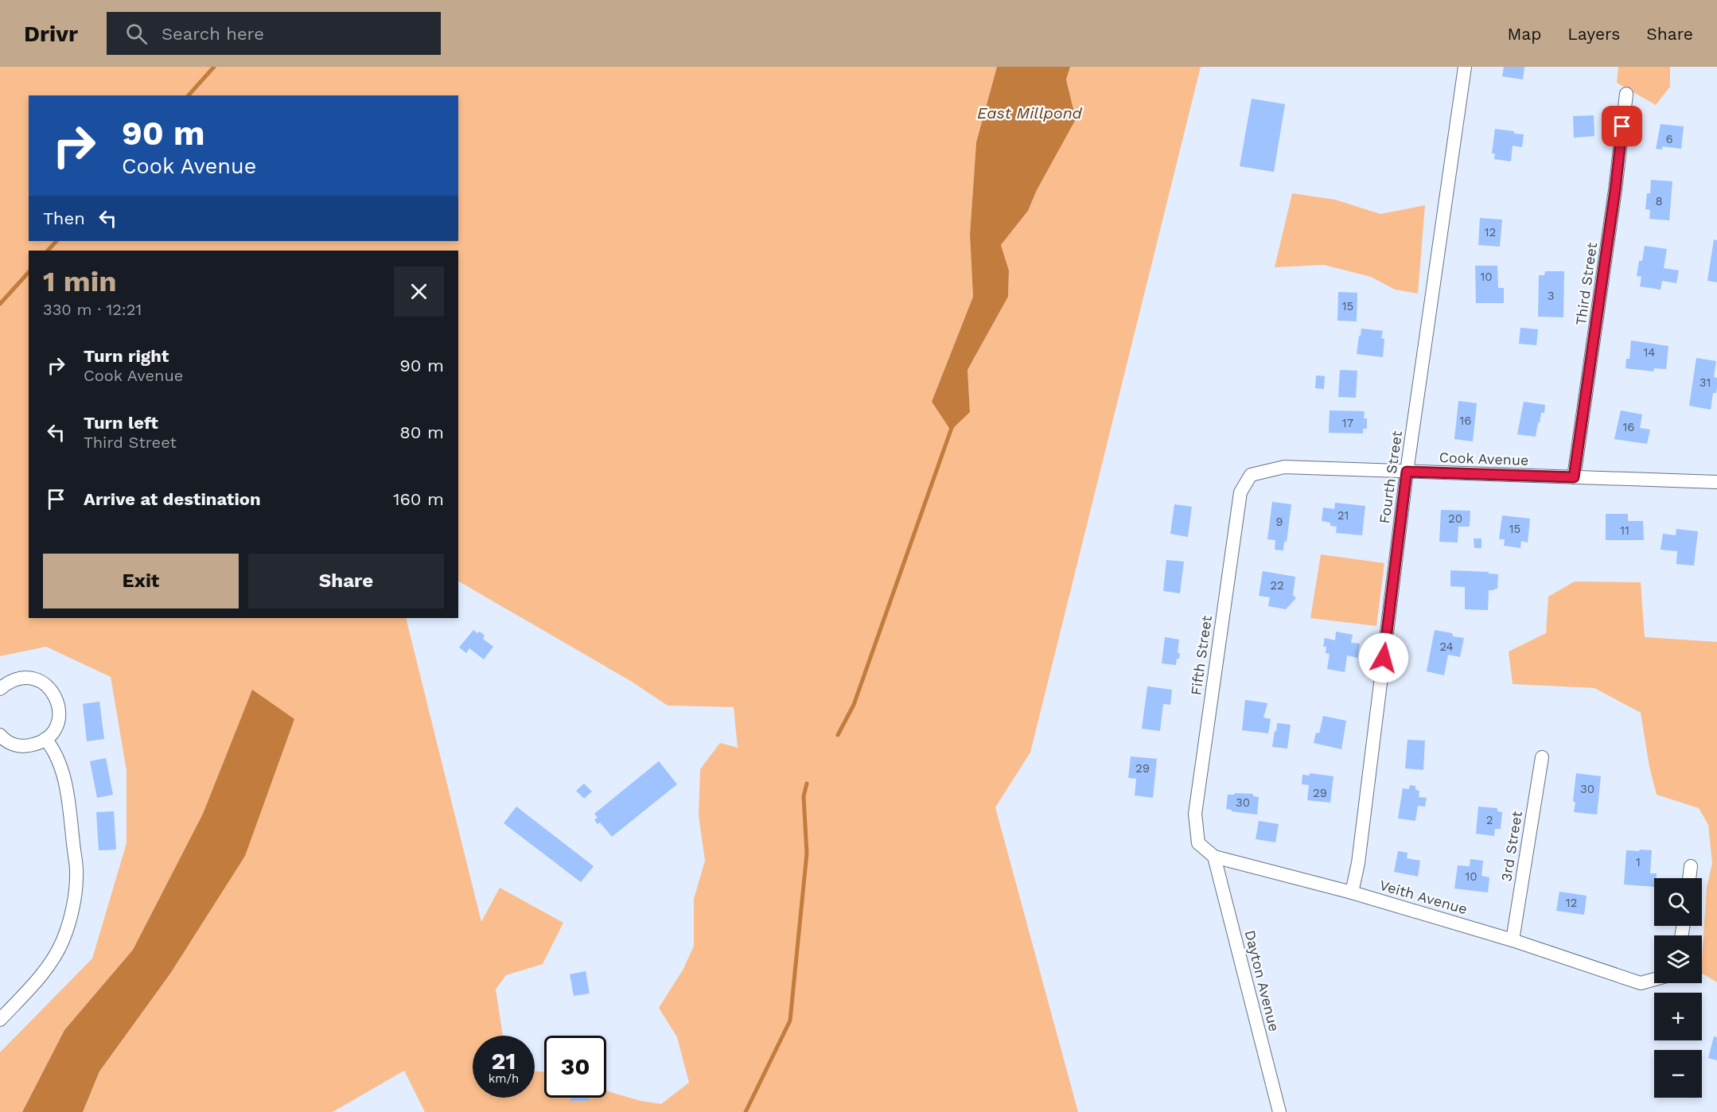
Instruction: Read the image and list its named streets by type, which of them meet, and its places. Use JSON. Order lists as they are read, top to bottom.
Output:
{
  "streets": {
    "street": [
      "Third Street",
      "Cook Avenue",
      "Fourth Street",
      "Fifth Street",
      "3rd Street",
      "Veith Avenue",
      "Dayton Avenue"
    ]
  },
  "crossings": [
    ["Third Street", "Cook Avenue"],
    ["Cook Avenue", "Fourth Street"],
    ["Cook Avenue", "Fifth Street"],
    ["Fourth Street", "Veith Avenue"],
    ["Fifth Street", "Veith Avenue"],
    ["3rd Street", "Veith Avenue"],
    ["Veith Avenue", "Dayton Avenue"]
  ],
  "water": ["East Millpond"],
  "house_numbers": [
    "6",
    "8",
    "12",
    "10",
    "3",
    "15",
    "14",
    "31",
    "16",
    "17",
    "16",
    "21",
    "20",
    "9",
    "15",
    "11",
    "22",
    "24",
    "29",
    "30",
    "29",
    "30",
    "2",
    "1",
    "10",
    "12"
  ],
  "page": {
    "header": "Drivr",
    "search": "Search here",
    "nav": ["Map", "Layers", "Share"],
    "turn": ["90 m", "Cook Avenue"],
    "then": "Then",
    "heading": ["1 min", "330 m · 12:21"],
    "list": [
      {
        "name": "Turn right",
        "note": "Cook Avenue",
        "value": "90 m"
      },
      {
        "name": "Turn left",
        "note": "Third Street",
        "value": "80 m"
      },
      {
        "name": "Arrive at destination",
        "value": "160 m"
      }
    ],
    "buttons": ["Exit", "Share"],
    "map_buttons": ["+", "−"],
    "speed": "21 km/h",
    "limit": "30"
  }
}
